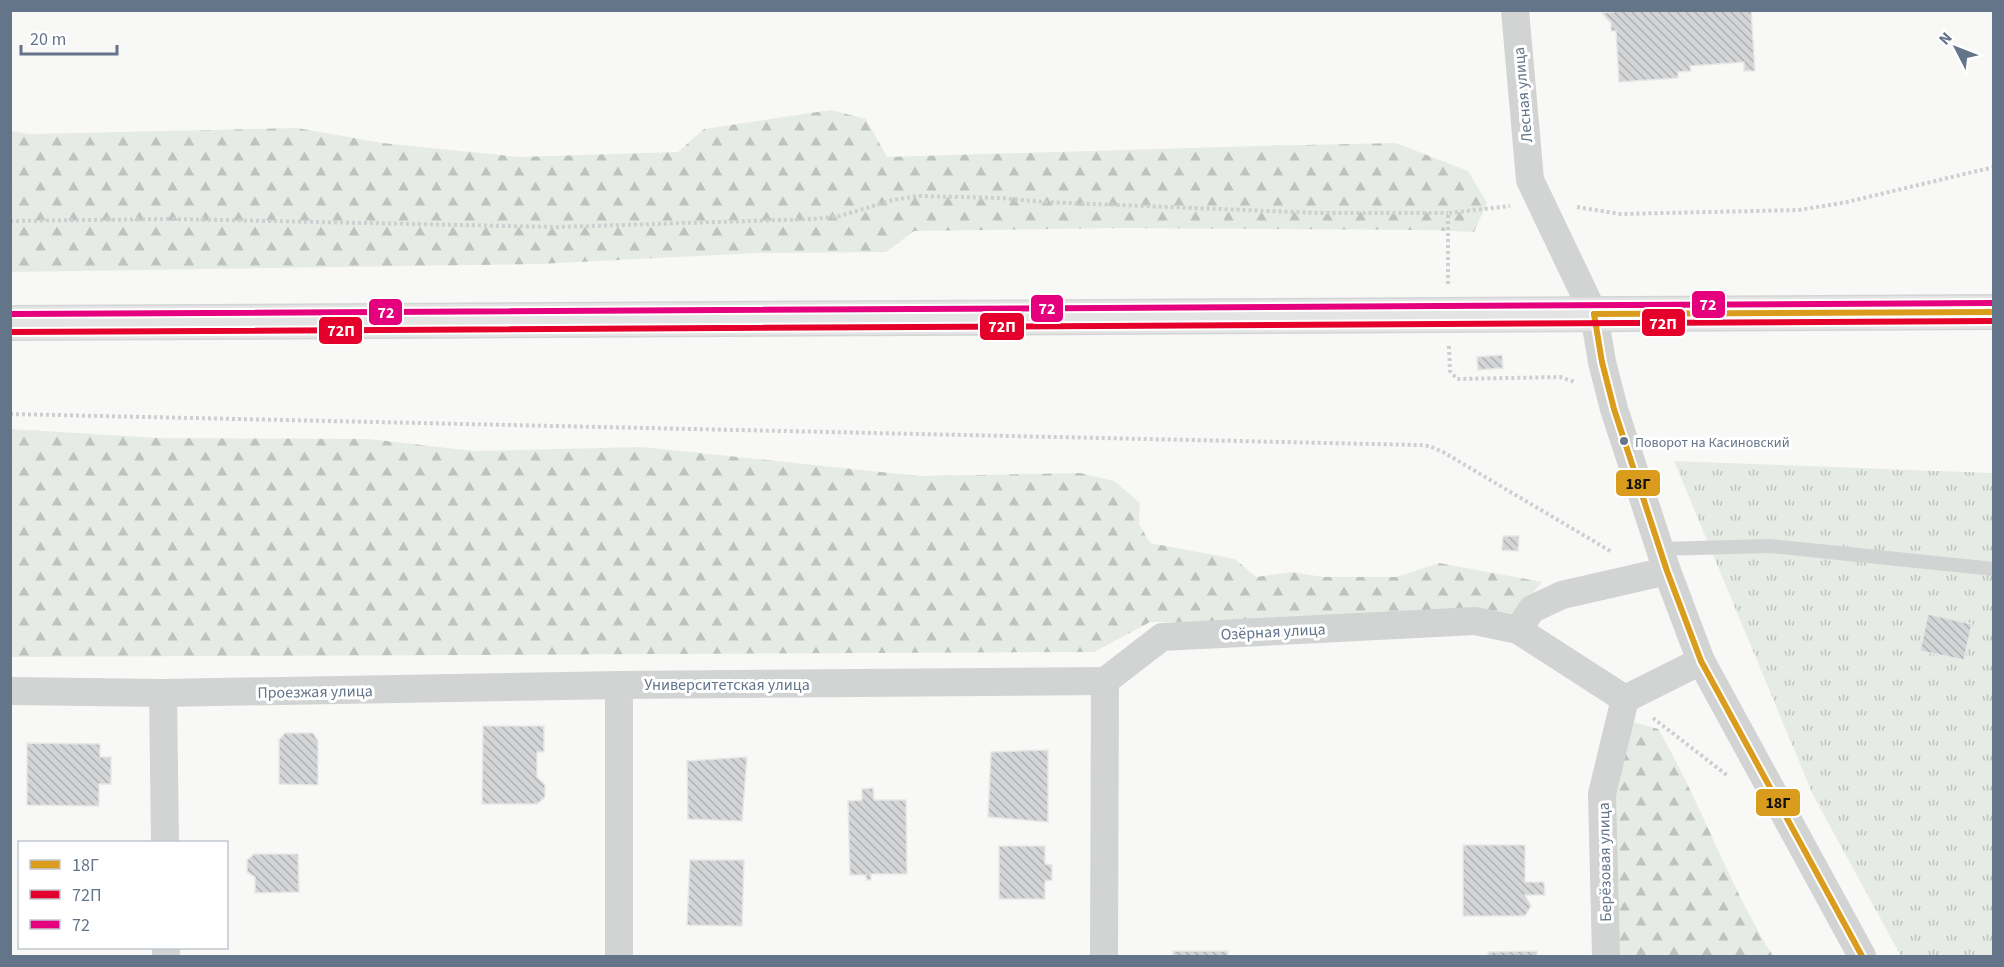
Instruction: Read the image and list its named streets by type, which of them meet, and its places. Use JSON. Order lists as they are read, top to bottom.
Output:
{
  "streets": {
    "street": [
      "Лесная улица",
      "Озёрная улица",
      "Университетская улица",
      "Проезжая улица",
      "Берёзовая улица"
    ]
  },
  "crossings": [
    ["Озёрная улица", "Университетская улица"],
    ["Озёрная улица", "Берёзовая улица"],
    ["Университетская улица", "Проезжая улица"]
  ],
  "places": ["Поворот на Касиновский"],
  "lines": ["transit line 72", "transit line 18Г", "transit line 72П"],
  "legend": ["18Г", "72П", "72"],
  "scale_bar": "20 m",
  "north": "top left"
}
